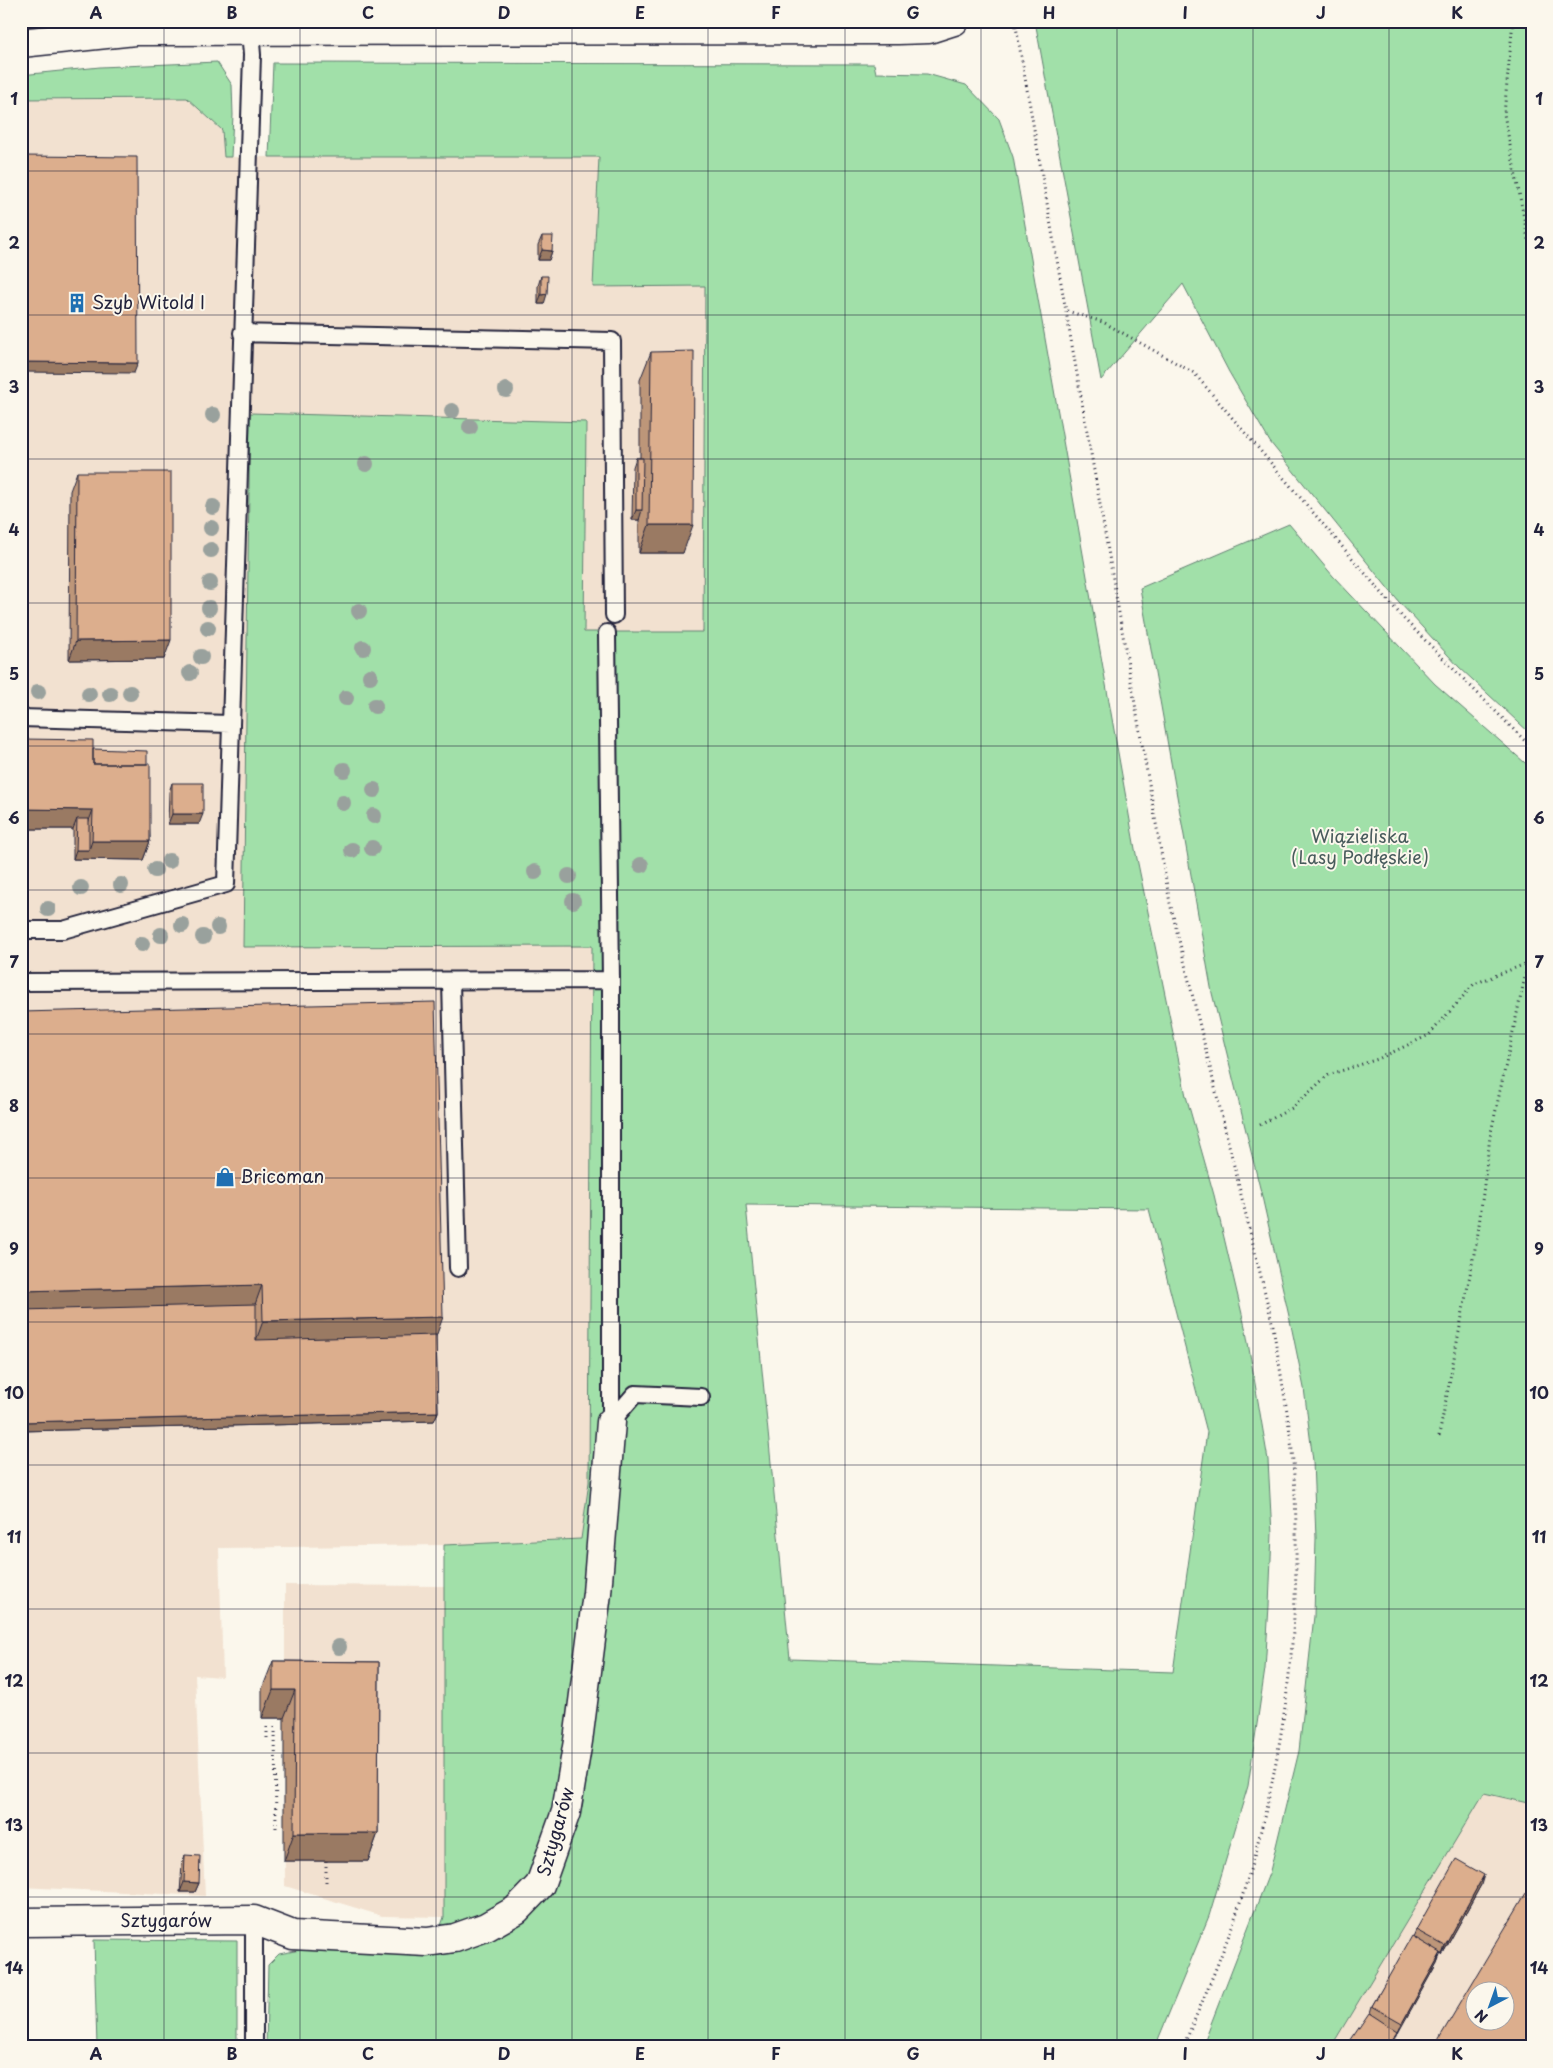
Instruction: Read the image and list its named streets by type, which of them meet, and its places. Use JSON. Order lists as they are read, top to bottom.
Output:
{
  "streets": {
    "street": ["Sztygarów"]
  },
  "parks": ["Wiązieliska (Lasy Podłęskie)"],
  "places": {
    "building": ["Szyb Witold I"],
    "shop": ["Bricoman"]
  },
  "north": "bottom left",
  "grid": {
    "columns": [
      "A",
      "B",
      "C",
      "D",
      "E",
      "F",
      "G",
      "H",
      "I",
      "J",
      "K"
    ],
    "rows": [
      "1",
      "2",
      "3",
      "4",
      "5",
      "6",
      "7",
      "8",
      "9",
      "10",
      "11",
      "12",
      "13",
      "14"
    ]
  }
}
